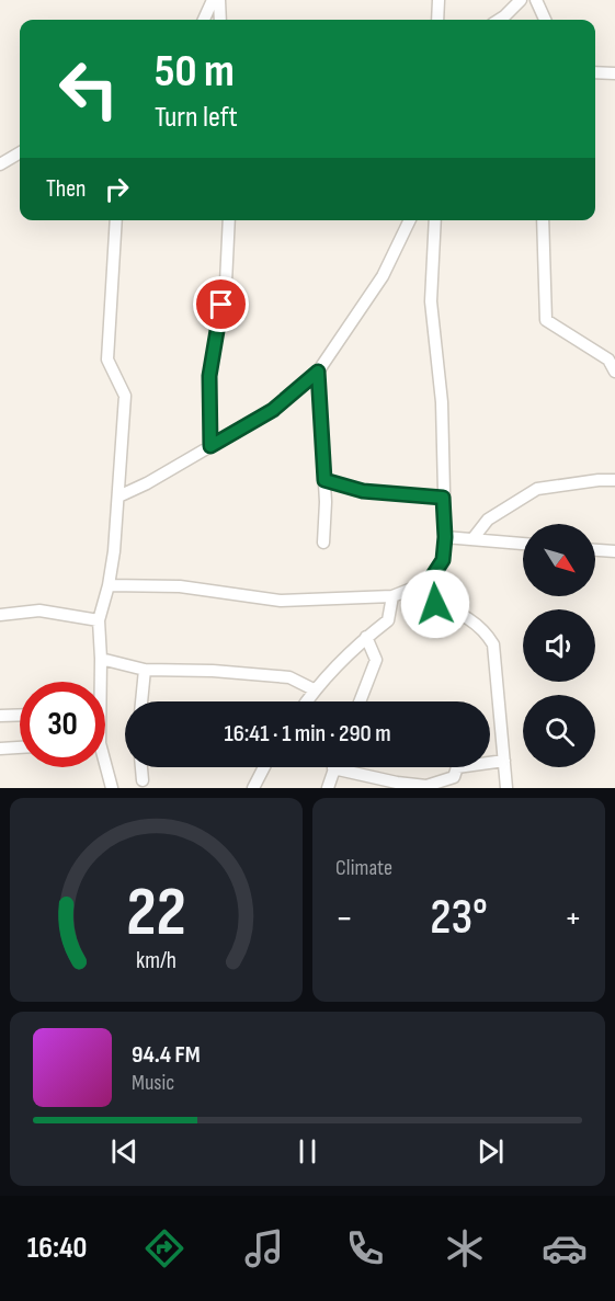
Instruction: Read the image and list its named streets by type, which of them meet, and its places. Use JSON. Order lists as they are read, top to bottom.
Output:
{
  "north": "bottom right",
  "page": {
    "turn": ["50 m", "Turn left"],
    "then": "Then",
    "limit": "30",
    "trip": "16:41 · 1 min · 290 m",
    "tile": "Climate",
    "heat": ["−", "23°", "+"],
    "song": ["94.4 FM", "Music"],
    "tabs": "16:40",
    "gauge": ["22", "km/h"]
  }
}
